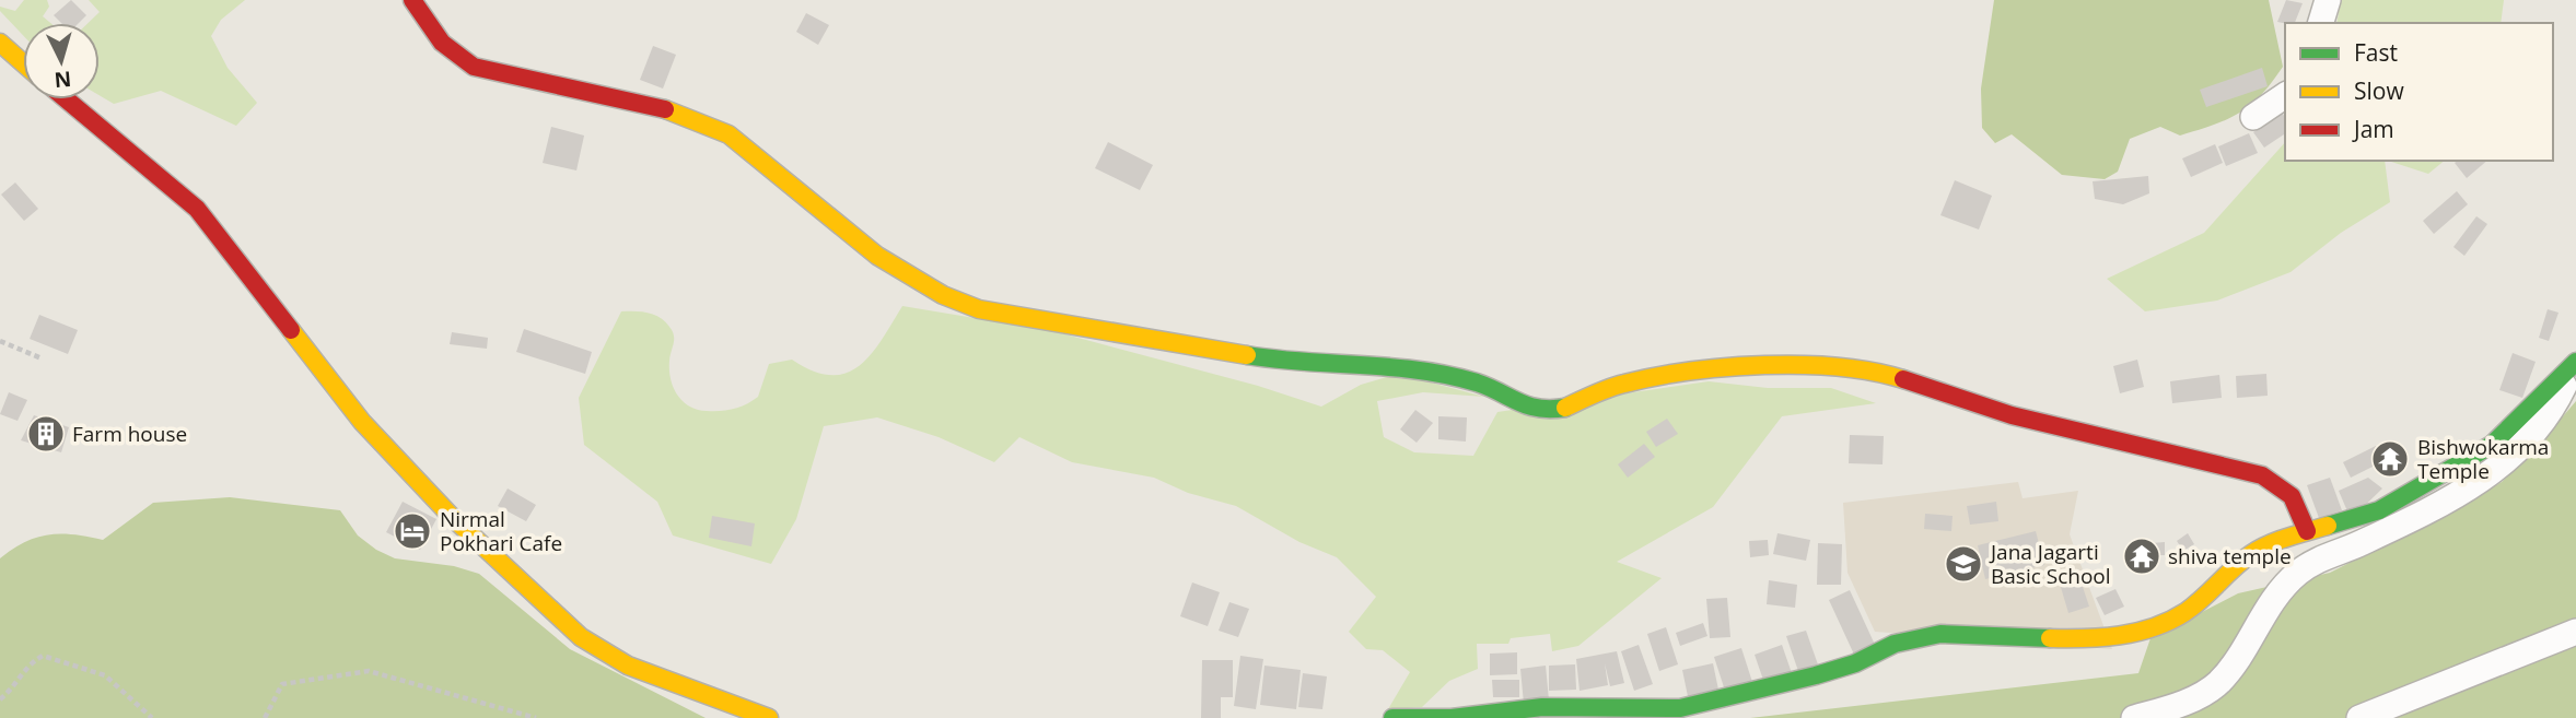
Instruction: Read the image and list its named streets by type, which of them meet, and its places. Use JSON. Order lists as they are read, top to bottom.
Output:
{
  "places": {
    "building": ["Farm house"],
    "temple": ["Bishwokarma Temple", "shiva temple"],
    "hotel": ["Nirmal Pokhari Cafe"],
    "school or university": ["Jana Jagarti Basic School"]
  },
  "legend": ["Fast", "Slow", "Jam"],
  "north": "bottom"
}
